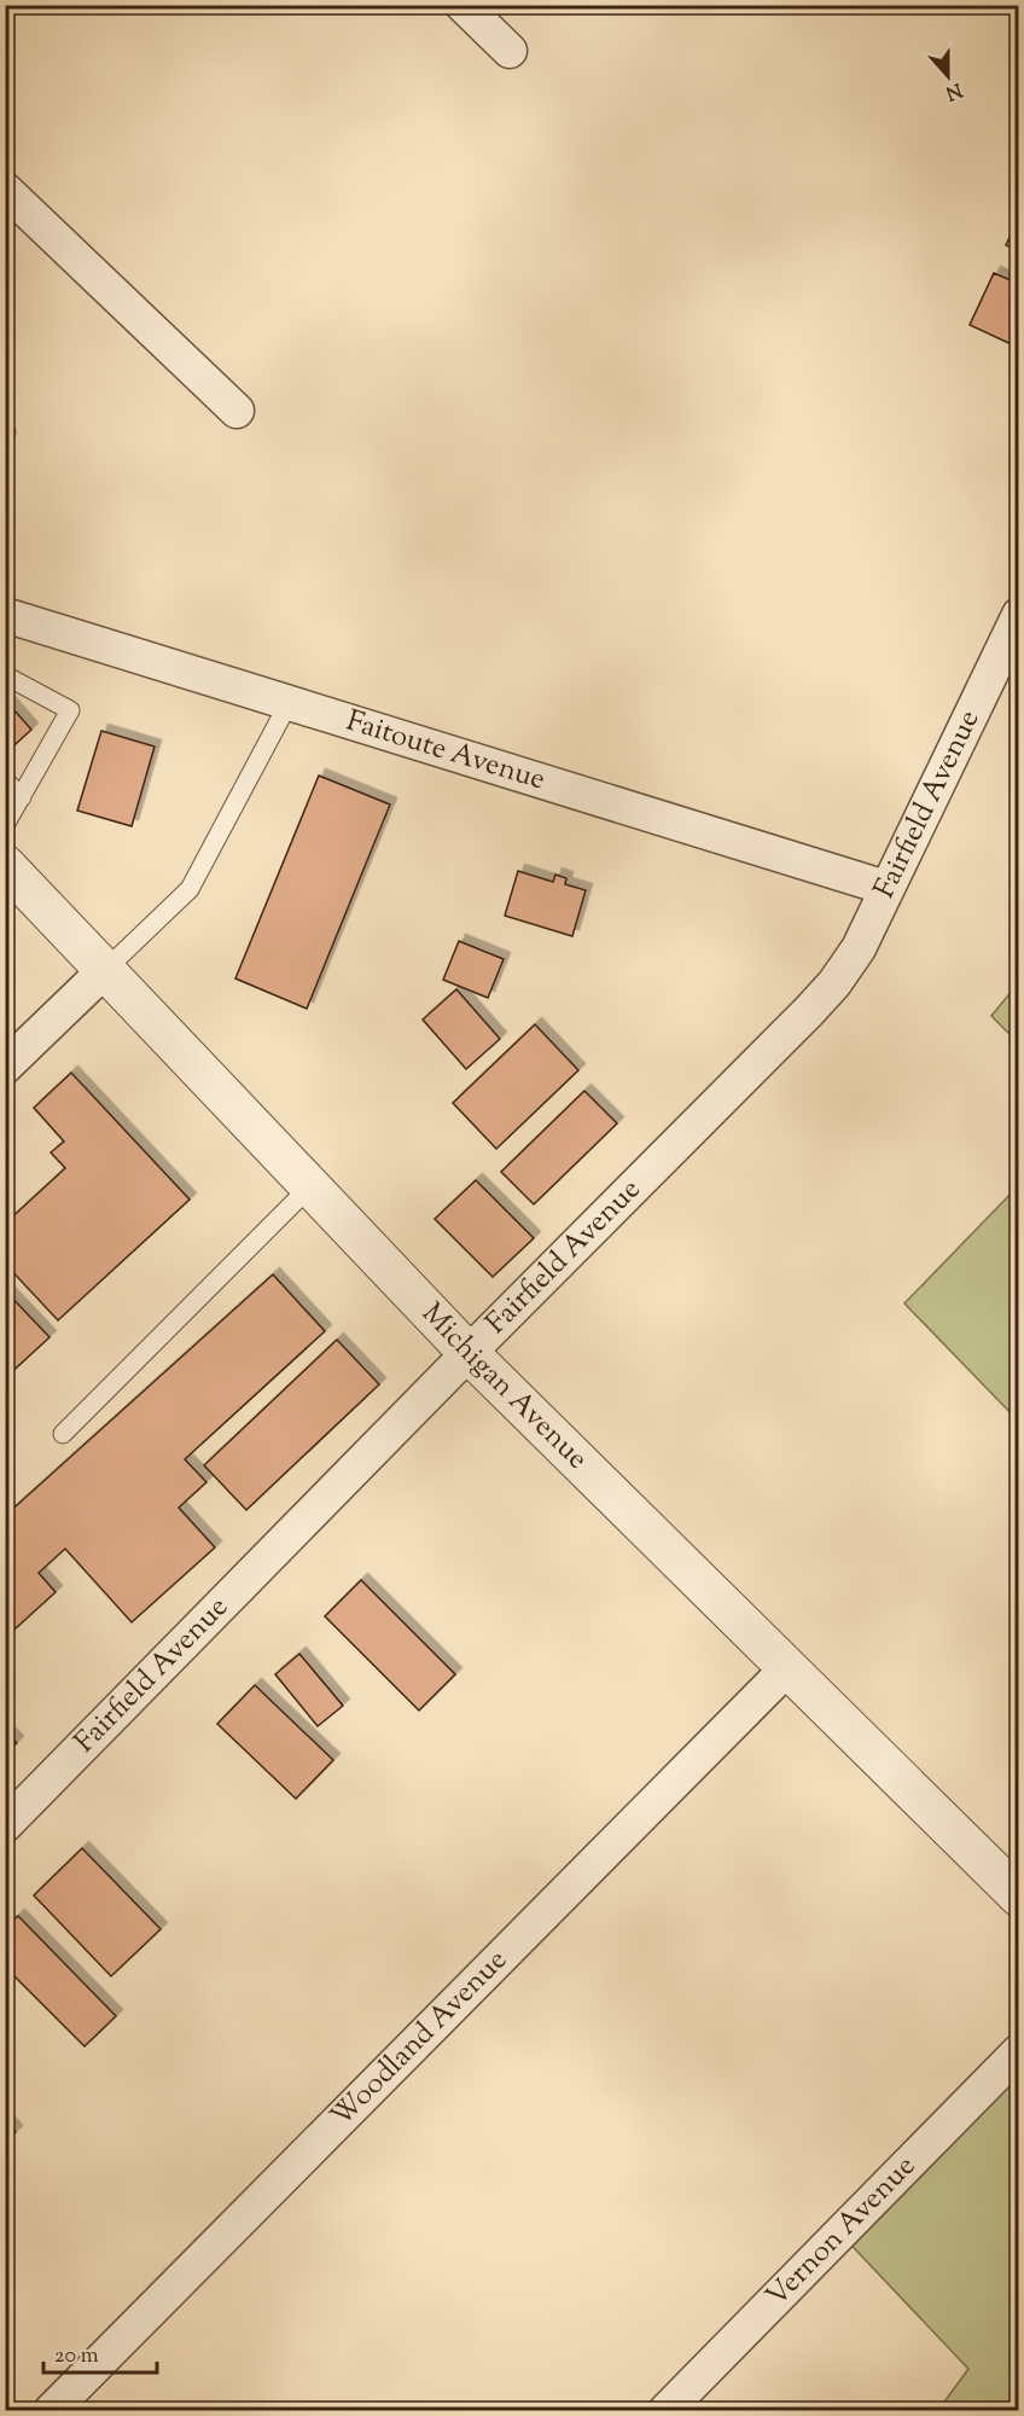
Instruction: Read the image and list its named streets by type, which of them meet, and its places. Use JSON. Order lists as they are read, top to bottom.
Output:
{
  "streets": {
    "street": [
      "Faitoute Avenue",
      "Fairfield Avenue",
      "Michigan Avenue",
      "Woodland Avenue",
      "Vernon Avenue"
    ]
  },
  "crossings": [
    ["Faitoute Avenue", "Fairfield Avenue"],
    ["Fairfield Avenue", "Michigan Avenue"],
    ["Michigan Avenue", "Woodland Avenue"]
  ],
  "scale_bar": "20 m",
  "north": "bottom"
}
